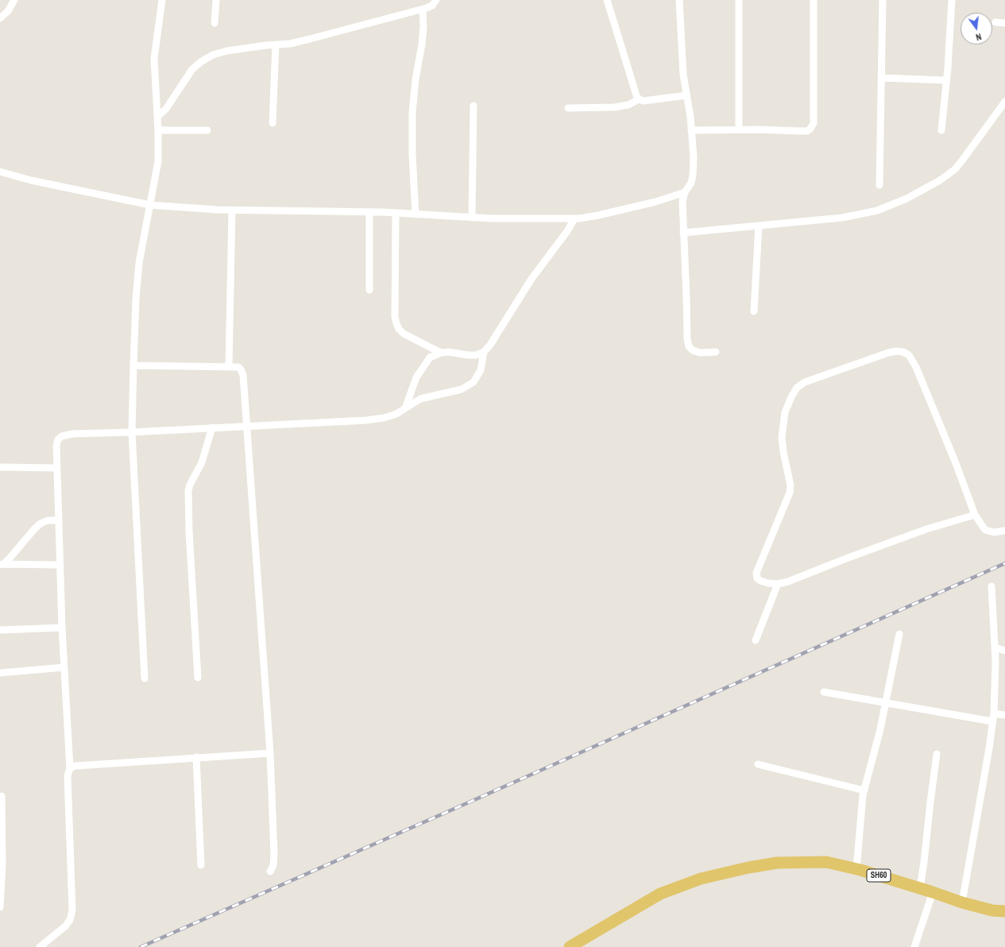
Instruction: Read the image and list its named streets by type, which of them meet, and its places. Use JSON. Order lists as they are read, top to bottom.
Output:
{
  "streets": {
    "main road": ["SH60"]
  },
  "north": "bottom"
}
